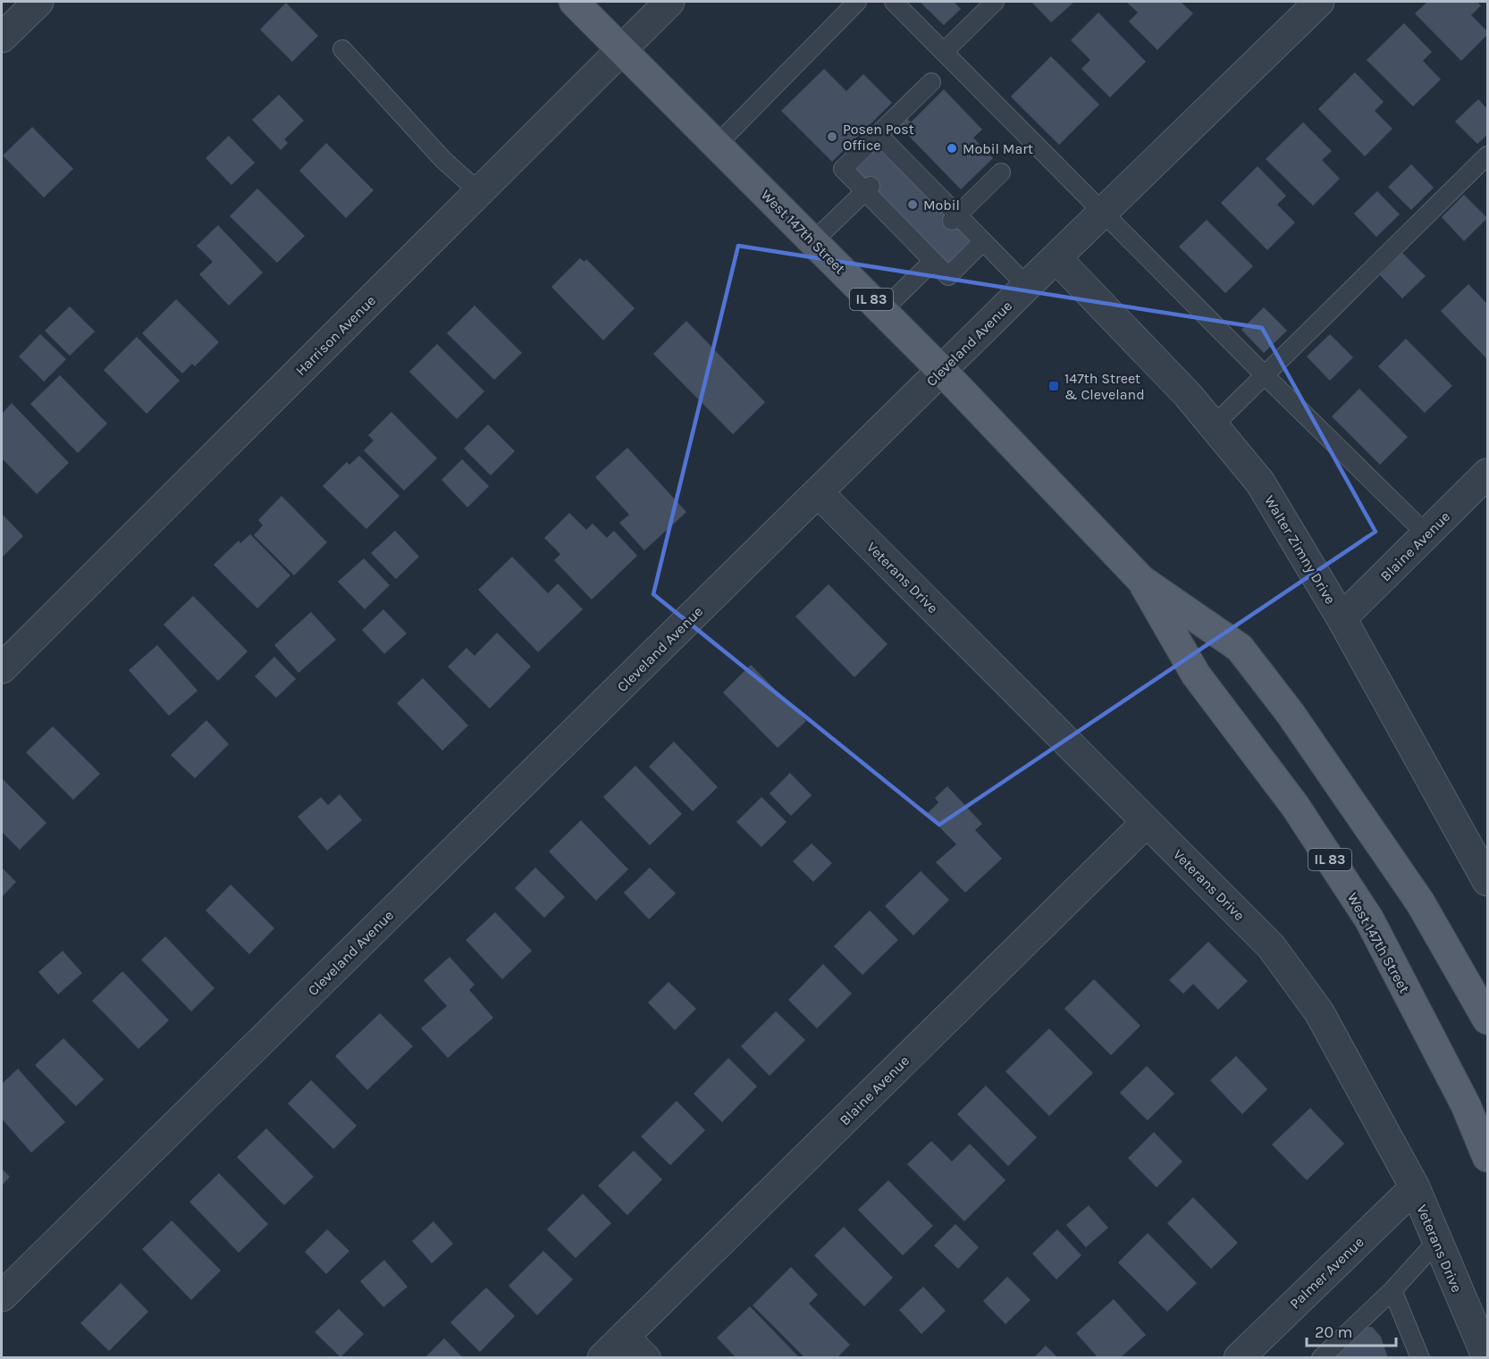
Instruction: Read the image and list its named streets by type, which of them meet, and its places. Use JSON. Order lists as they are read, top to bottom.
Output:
{
  "streets": {
    "main road": ["West 147th Street", "IL 83"],
    "street": [
      "Harrison Avenue",
      "Cleveland Avenue",
      "Blaine Avenue",
      "Walter Zimny Drive",
      "Veterans Drive",
      "Palmer Avenue"
    ]
  },
  "crossings": [
    ["West 147th Street", "Harrison Avenue"],
    ["West 147th Street", "Cleveland Avenue"],
    ["Cleveland Avenue", "Walter Zimny Drive"],
    ["Cleveland Avenue", "Veterans Drive"],
    ["Blaine Avenue", "Walter Zimny Drive"],
    ["Blaine Avenue", "Veterans Drive"],
    ["Veterans Drive", "Palmer Avenue"]
  ],
  "places": {
    "other": ["Posen Post Office", "Mobil Mart", "Mobil"],
    "transit": ["147th Street & Cleveland"]
  },
  "scale_bar": "20 m"
}
